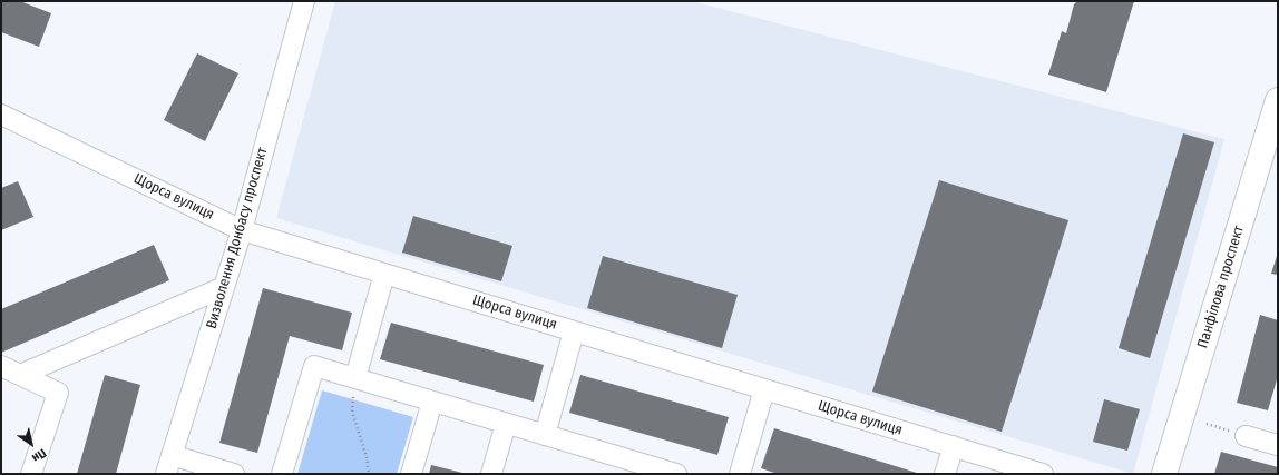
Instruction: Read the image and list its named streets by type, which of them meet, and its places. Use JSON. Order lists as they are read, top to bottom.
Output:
{
  "streets": {
    "main road": ["Панфілова проспект"],
    "street": ["Щорса вулиця", "Визволення Донбасу проспект"]
  },
  "crossings": [
    ["Щорса вулиця", "Визволення Донбасу проспект"]
  ],
  "north": "bottom right"
}
